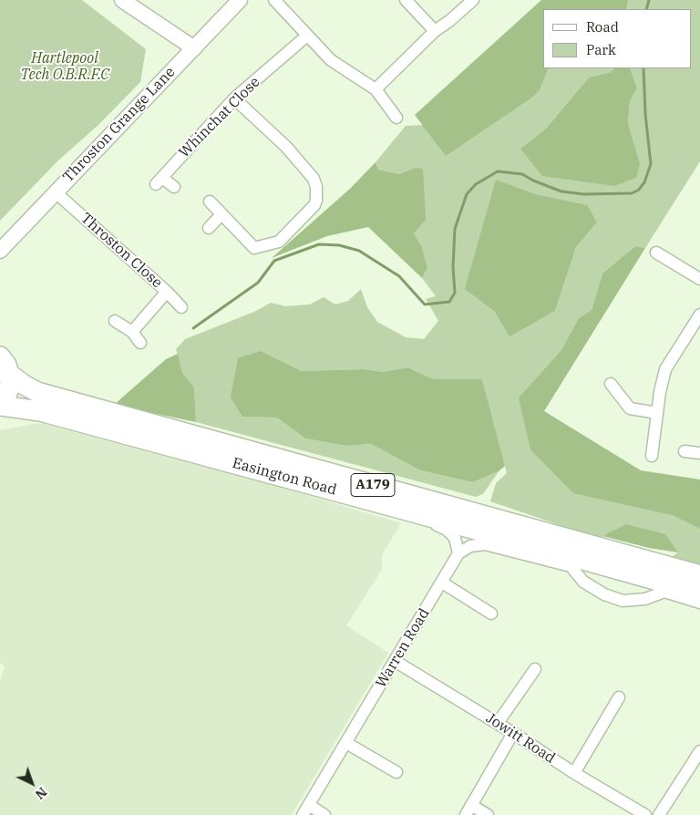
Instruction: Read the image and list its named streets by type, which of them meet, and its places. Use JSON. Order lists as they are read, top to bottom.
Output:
{
  "streets": {
    "highway": ["Easington Road", "A179"],
    "street": [
      "Whinchat Close",
      "Throston Grange Lane",
      "Throston Close",
      "Warren Road",
      "Jowitt Road"
    ]
  },
  "crossings": [
    ["Throston Grange Lane", "Throston Close"],
    ["Warren Road", "Jowitt Road"]
  ],
  "parks": ["Hartlepool Tech O.B.R.F.C"],
  "legend": ["Road", "Park"],
  "north": "bottom right"
}
